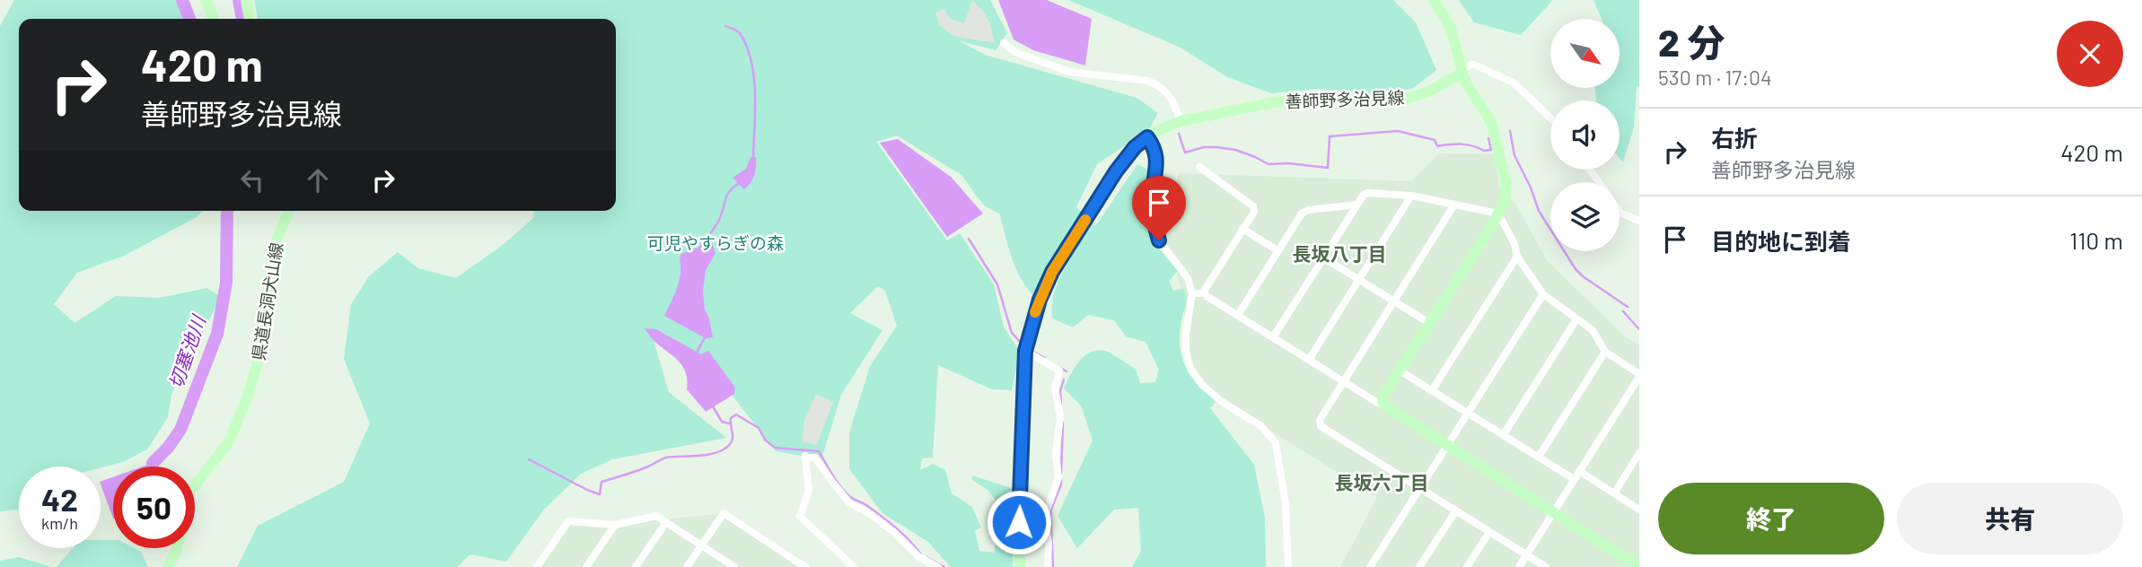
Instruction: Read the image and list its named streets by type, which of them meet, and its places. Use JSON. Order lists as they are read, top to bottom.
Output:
{
  "streets": {
    "main road": ["善師野多治見線", "県道長洞犬山線"]
  },
  "districts": ["長坂八丁目", "長坂六丁目"],
  "water": ["切塞池川"],
  "parks": ["可児やすらぎの森"],
  "north": "bottom right",
  "page": {
    "heading": ["2 分", "530 m · 17:04"],
    "turn": ["420 m", "善師野多治見線"],
    "list": [
      {
        "name": "右折",
        "note": "善師野多治見線",
        "value": "420 m"
      },
      {
        "name": "目的地に到着",
        "value": "110 m"
      }
    ],
    "speed": "42 km/h",
    "limit": "50",
    "buttons": ["終了", "共有"]
  }
}
